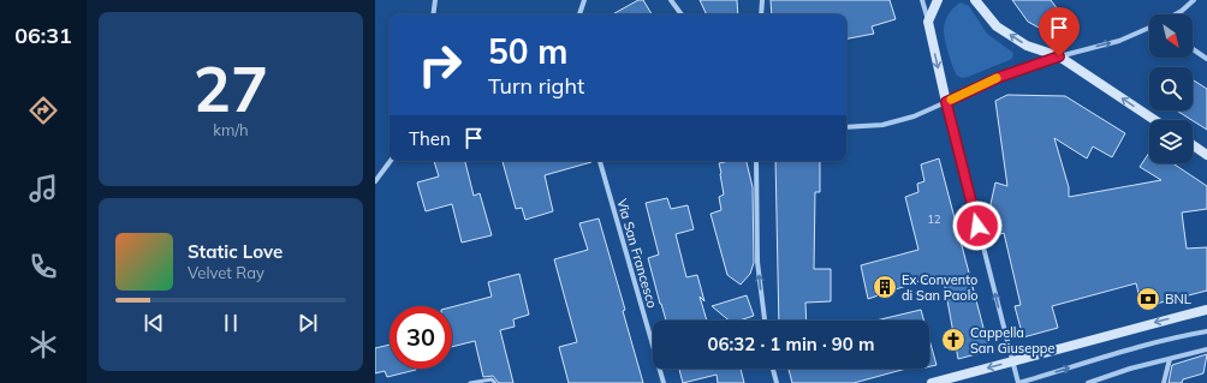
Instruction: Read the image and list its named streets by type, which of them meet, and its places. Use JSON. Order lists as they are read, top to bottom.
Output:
{
  "streets": {
    "street": ["Via San Francesco"]
  },
  "places": {
    "building": ["Ex Convento di San Paolo"],
    "bank": ["BNL"],
    "church": ["Cappella San Giuseppe"]
  },
  "house_numbers": ["12"],
  "north": "bottom right",
  "page": {
    "tabs": "06:31",
    "tile": ["27", "km/h"],
    "turn": ["50 m", "Turn right"],
    "then": "Then",
    "song": ["Static Love", "Velvet Ray"],
    "limit": "30",
    "trip": "06:32 · 1 min · 90 m"
  }
}
